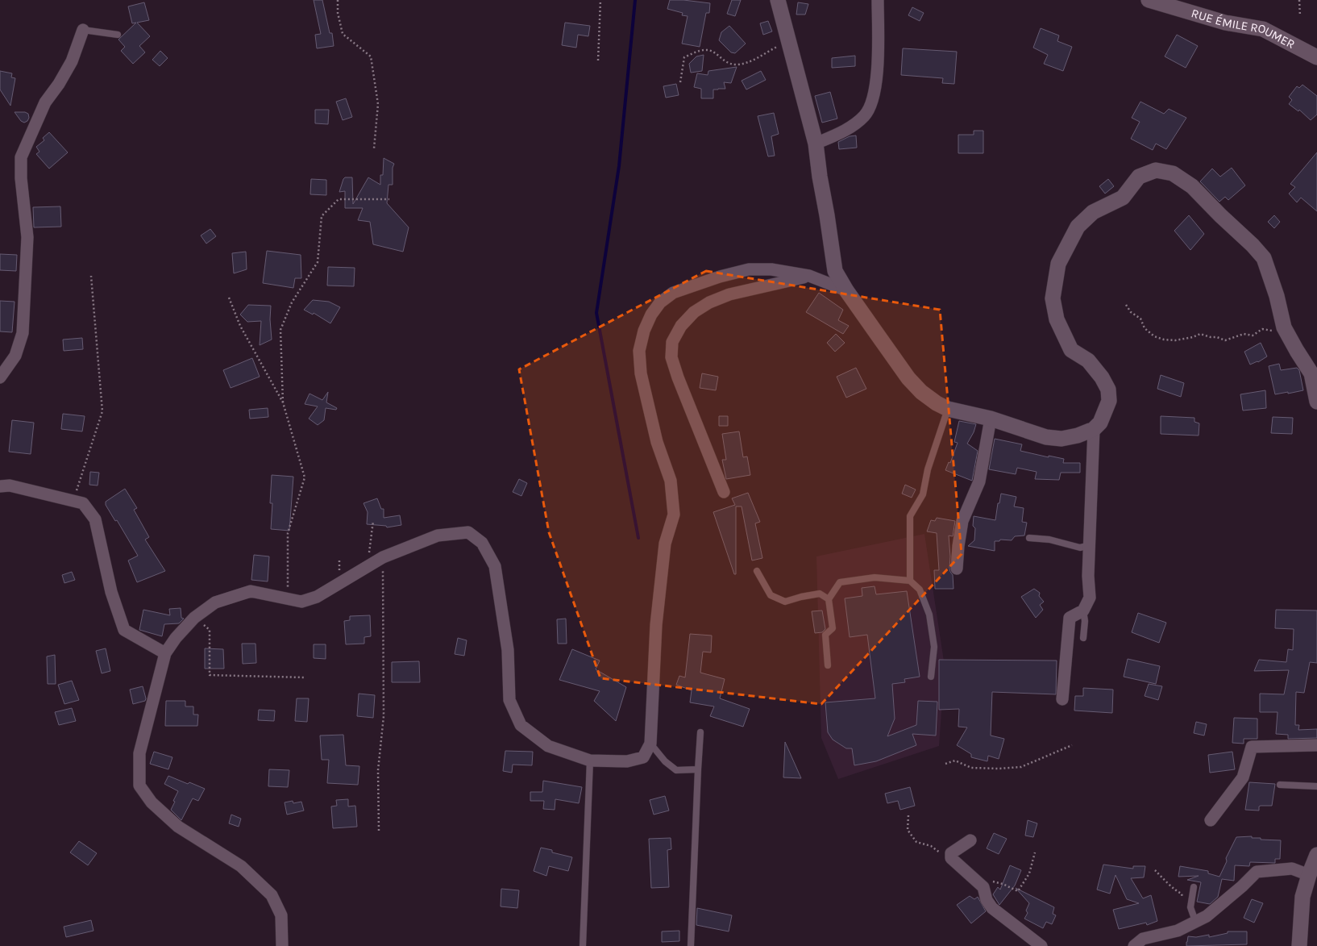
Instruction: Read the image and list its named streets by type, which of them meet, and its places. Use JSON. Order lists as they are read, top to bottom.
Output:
{
  "streets": {
    "street": ["RUE ÉMILE ROUMER"]
  }
}
